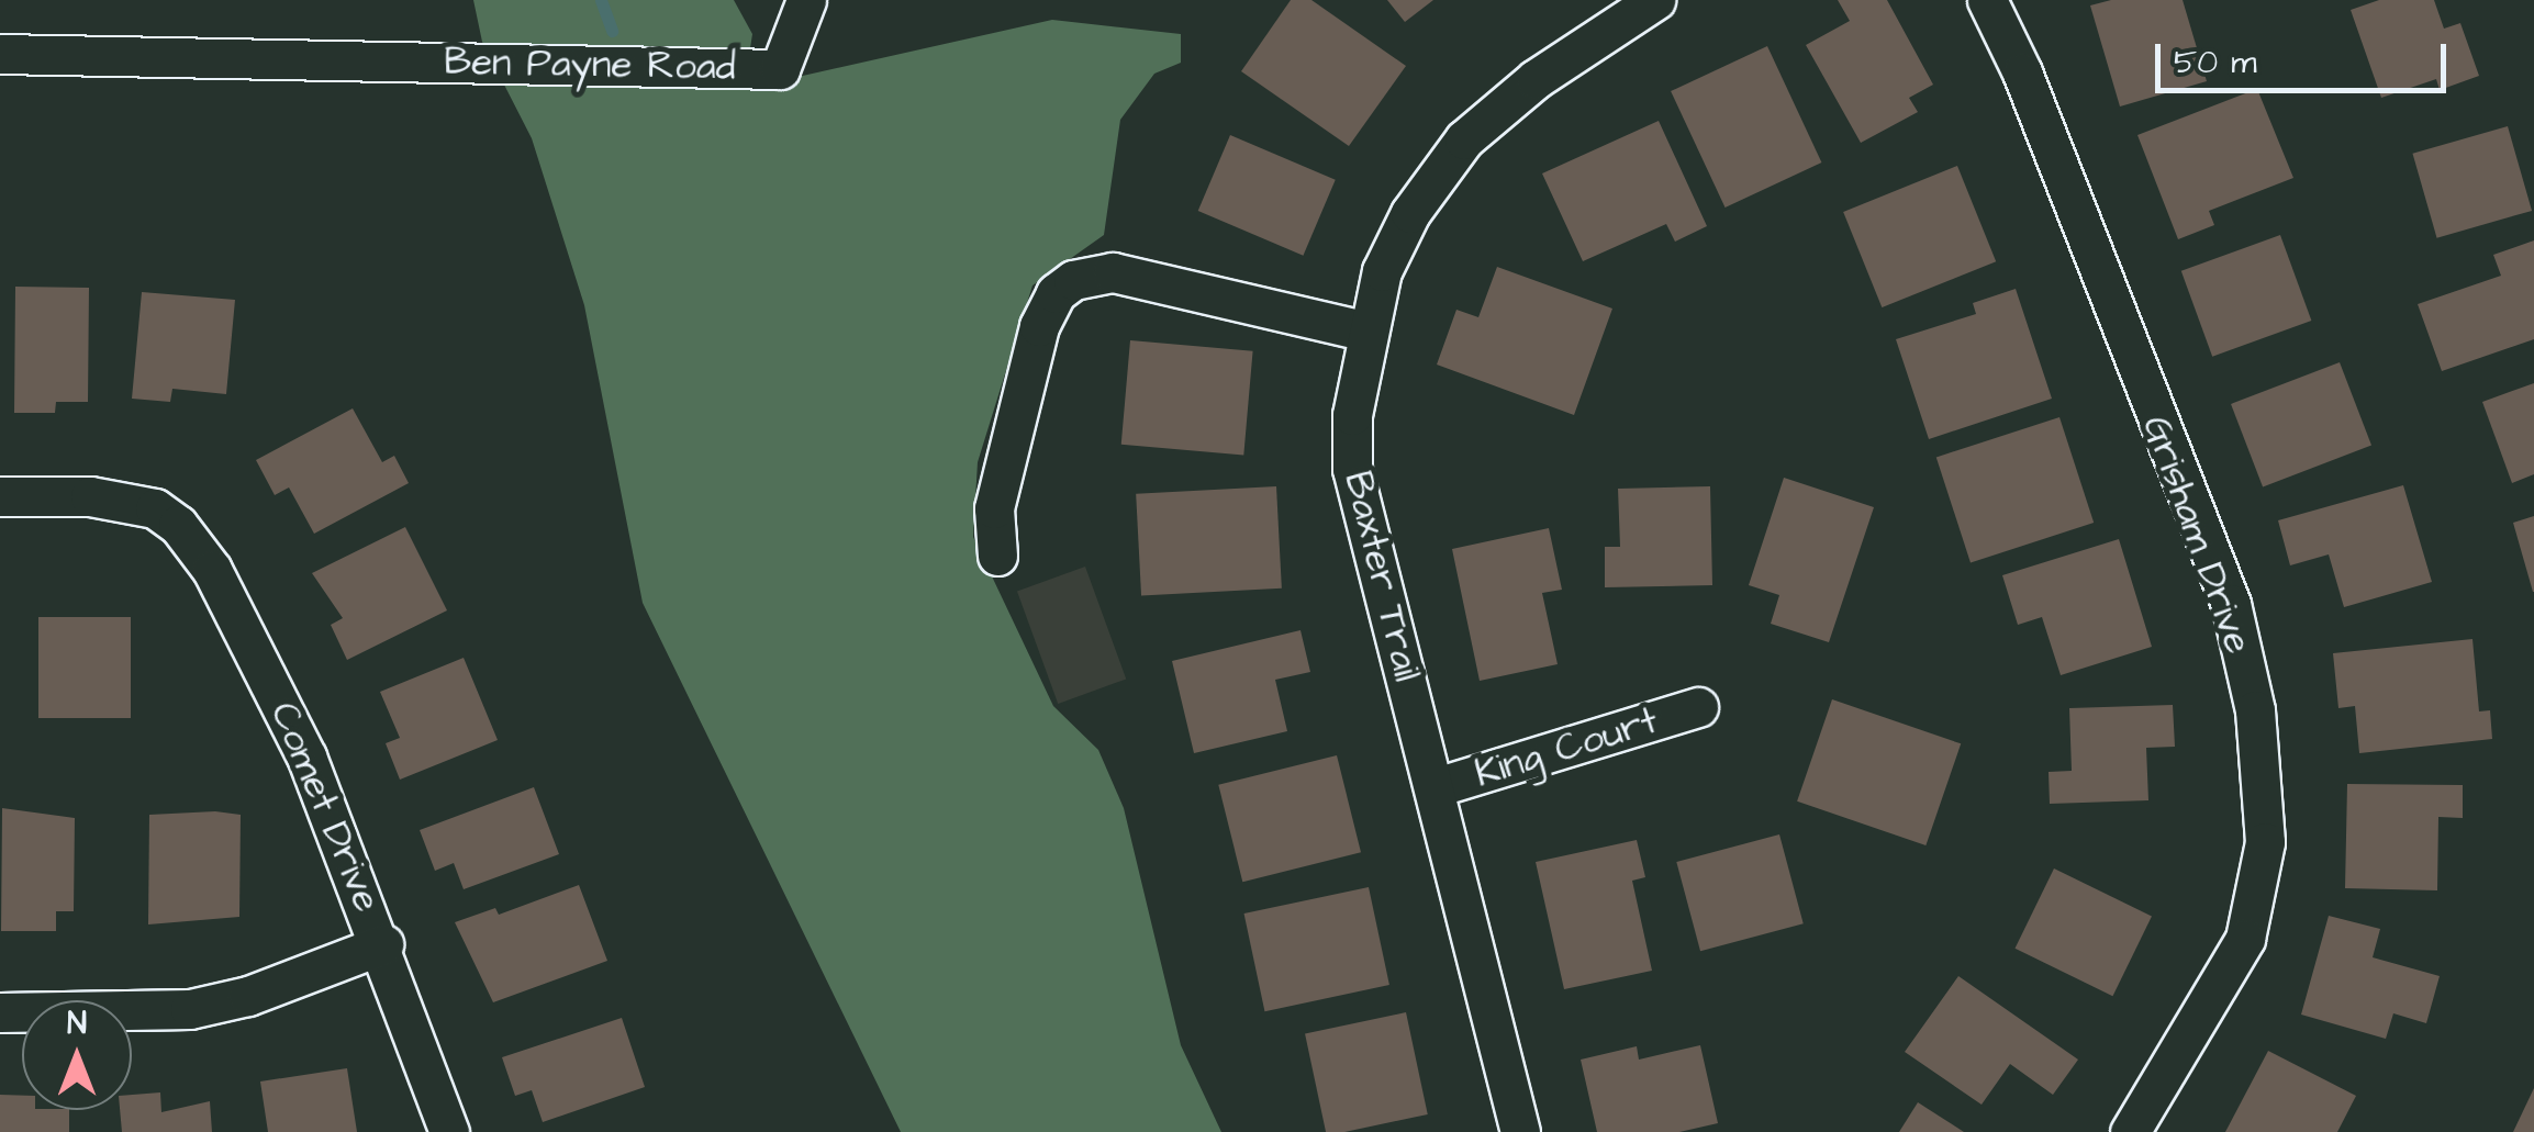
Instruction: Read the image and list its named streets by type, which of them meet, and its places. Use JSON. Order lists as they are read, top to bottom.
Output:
{
  "streets": {
    "street": [
      "Ben Payne Road",
      "Grisham Drive",
      "Baxter Trail",
      "King Court",
      "Comet Drive"
    ]
  },
  "crossings": [
    ["Baxter Trail", "King Court"]
  ],
  "scale_bar": "50 m",
  "north": "top"
}
